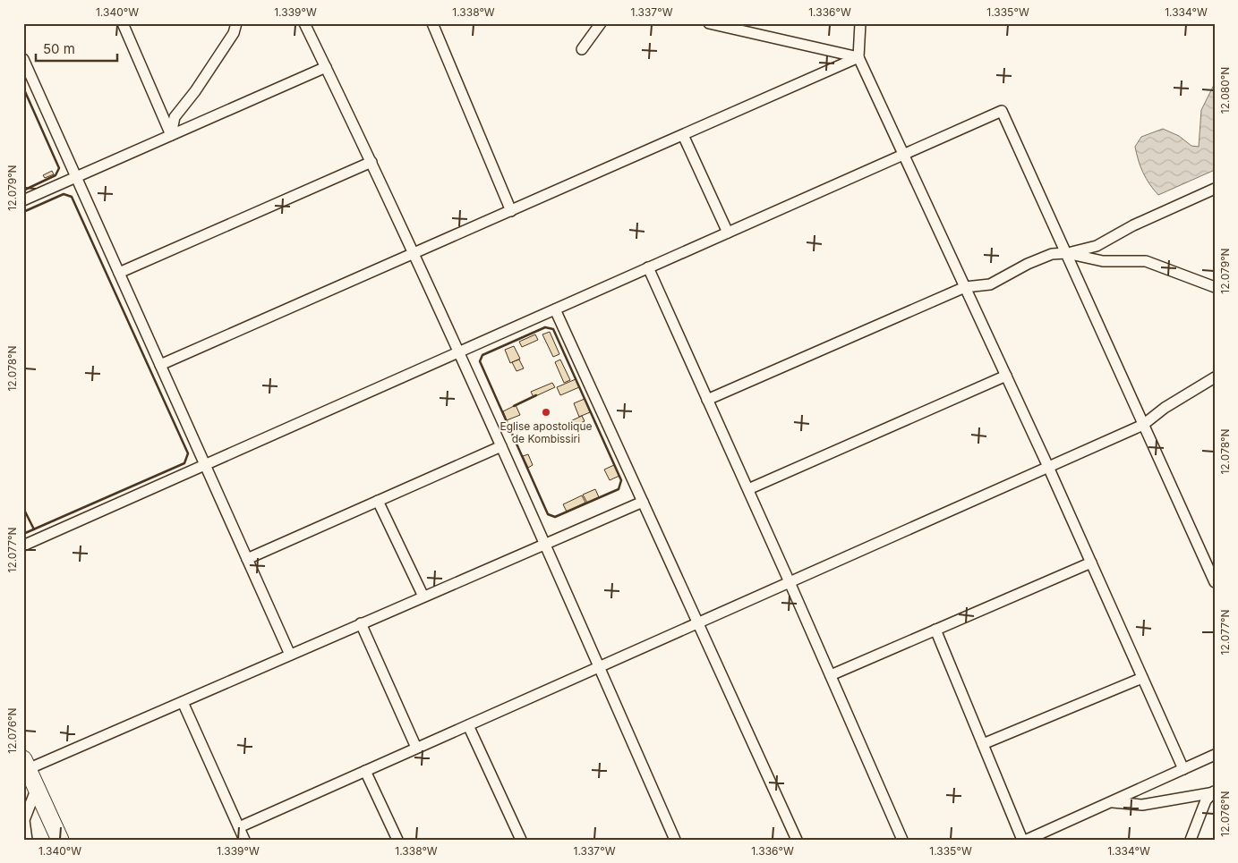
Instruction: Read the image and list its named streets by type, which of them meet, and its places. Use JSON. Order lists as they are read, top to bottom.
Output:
{
  "places": ["Eglise apostolique de Kombissiri"],
  "scale_bar": "50 m",
  "coordinates": [
    "1.340°W",
    "1.339°W",
    "1.338°W",
    "1.337°W",
    "1.336°W",
    "1.335°W",
    "1.334°W",
    "12.080°N",
    "12.079°N",
    "12.078°N",
    "12.077°N",
    "12.076°N"
  ]
}
